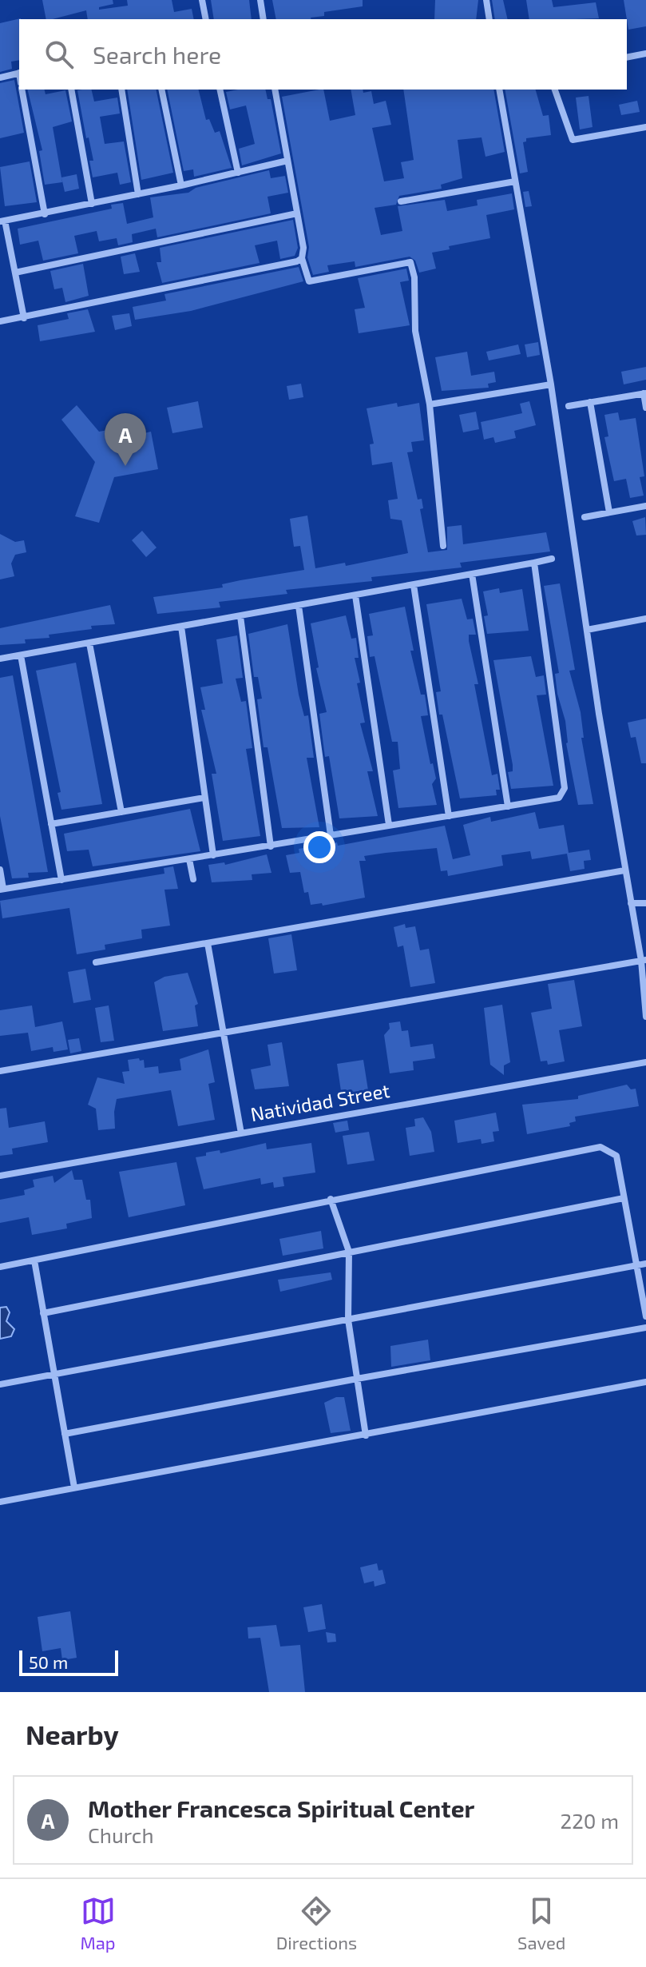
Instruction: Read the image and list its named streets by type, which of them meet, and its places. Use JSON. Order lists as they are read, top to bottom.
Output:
{
  "streets": {
    "street": ["Natividad Street"]
  },
  "scale_bar": "50 m",
  "page": {
    "search": "Search here",
    "pins": "A",
    "scale": "50 m",
    "heading": "Nearby",
    "list": [
      {
        "mark": "A",
        "name": "Mother Francesca Spiritual Center",
        "note": "Church",
        "value": "220 m"
      }
    ],
    "nav": ["Map", "Directions", "Saved"]
  }
}
